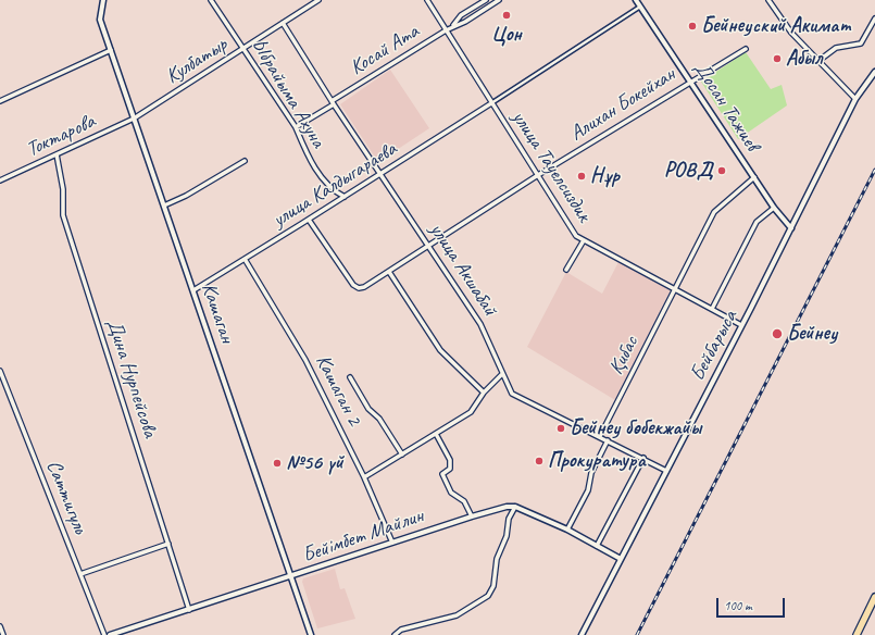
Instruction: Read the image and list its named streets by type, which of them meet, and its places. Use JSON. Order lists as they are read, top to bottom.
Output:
{
  "streets": {
    "street": [
      "Косай Ата",
      "Кулбатыр",
      "Ыбрайыма Ахуна",
      "Алихан Бокейхан",
      "Досан Тажиев",
      "Токтарова",
      "улица Тауелсиздик",
      "улица Калдыгараева",
      "улица Акшабай",
      "Кашаган",
      "Бейбарыса",
      "Қибас",
      "Дина Нурпейсова",
      "Кашаган 2",
      "Саттигуль",
      "Бейімбет Майлин"
    ]
  },
  "crossings": [
    ["Косай Ата", "Ыбрайыма Ахуна"],
    ["Косай Ата", "улица Тауелсиздик"],
    ["Косай Ата", "улица Акшабай"],
    ["Кулбатыр", "Ыбрайыма Ахуна"],
    ["Кулбатыр", "Токтарова"],
    ["Кулбатыр", "улица Акшабай"],
    ["Кулбатыр", "Кашаган"],
    ["Ыбрайыма Ахуна", "улица Калдыгараева"],
    ["Алихан Бокейхан", "Досан Тажиев"],
    ["Алихан Бокейхан", "улица Тауелсиздик"],
    ["Алихан Бокейхан", "улица Калдыгараева"],
    ["Алихан Бокейхан", "улица Акшабай"],
    ["Досан Тажиев", "Бейбарыса"],
    ["Досан Тажиев", "Қибас"],
    ["Токтарова", "Кашаган"],
    ["Токтарова", "Дина Нурпейсова"],
    ["улица Тауелсиздик", "улица Калдыгараева"],
    ["улица Тауелсиздик", "Бейбарыса"],
    ["улица Тауелсиздик", "Қибас"],
    ["улица Калдыгараева", "улица Акшабай"],
    ["улица Калдыгараева", "Кашаган"],
    ["улица Калдыгараева", "Кашаган 2"],
    ["улица Акшабай", "Бейбарыса"],
    ["улица Акшабай", "Қибас"],
    ["Кашаган", "Бейімбет Майлин"],
    ["Дина Нурпейсова", "Бейімбет Майлин"],
    ["Кашаган 2", "Бейімбет Майлин"]
  ],
  "places": [
    "Цон",
    "Бейнеуский Акимат",
    "Абыл",
    "РОВД",
    "Нұр",
    "Бейнеу",
    "Бейнеу бөбекжайы",
    "Прокуратура",
    "№56 үй"
  ],
  "scale_bar": "100 m"
}
